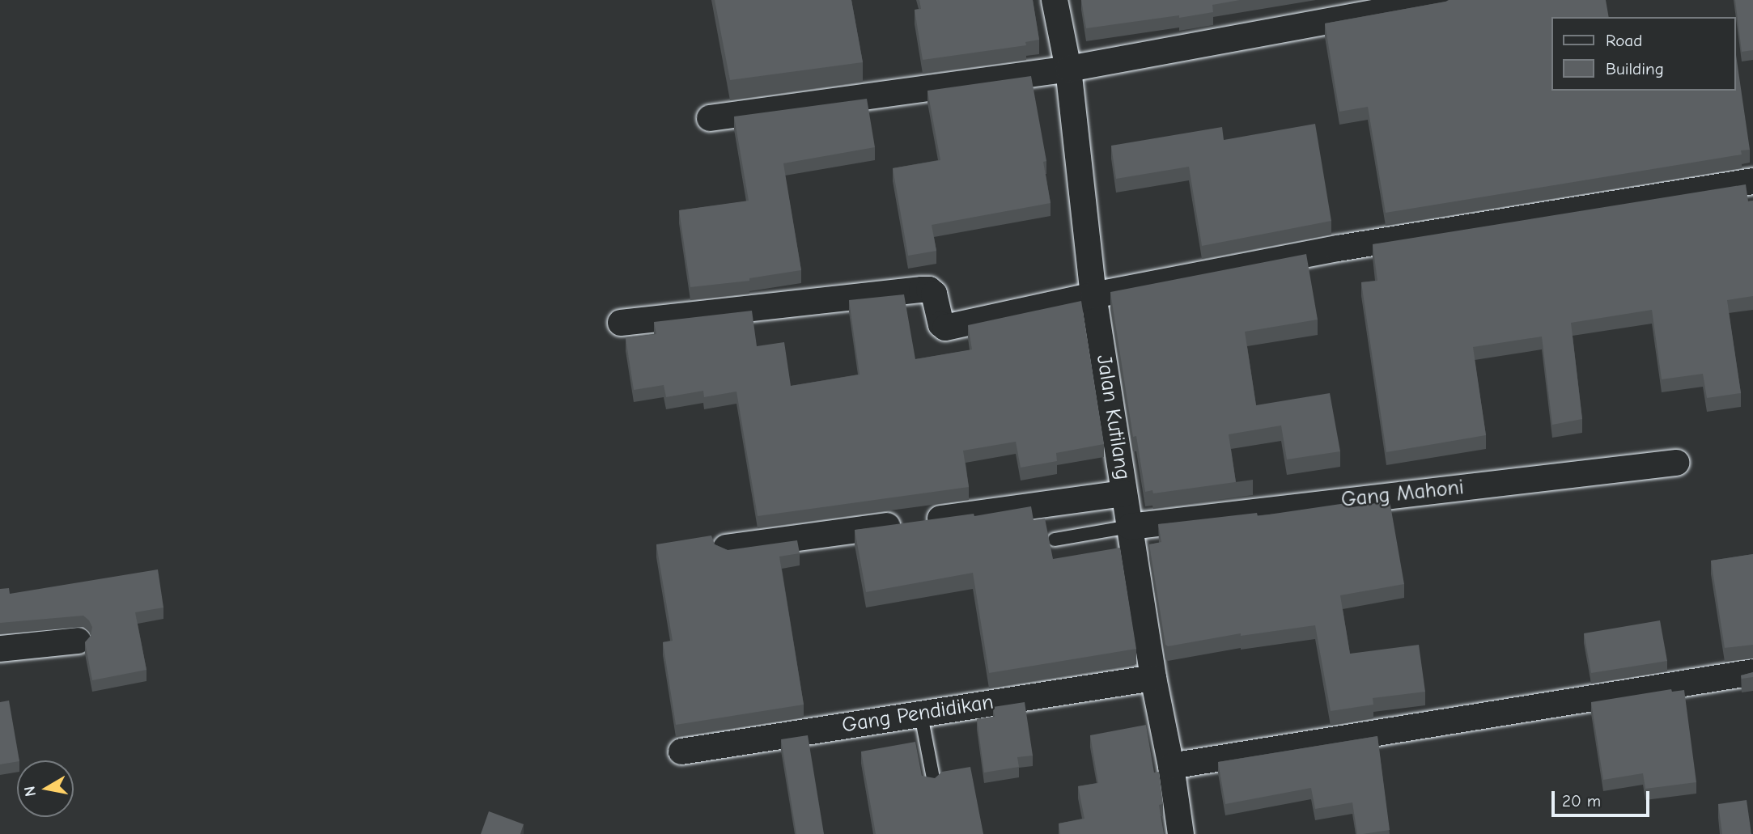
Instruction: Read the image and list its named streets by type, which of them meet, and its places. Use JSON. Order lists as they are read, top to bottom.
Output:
{
  "streets": {
    "street": ["Jalan Kutilang", "Gang Mahoni", "Gang Pendidikan"]
  },
  "crossings": [
    ["Jalan Kutilang", "Gang Mahoni"],
    ["Jalan Kutilang", "Gang Pendidikan"]
  ],
  "legend": ["Road", "Building"],
  "scale_bar": "20 m",
  "north": "left"
}
